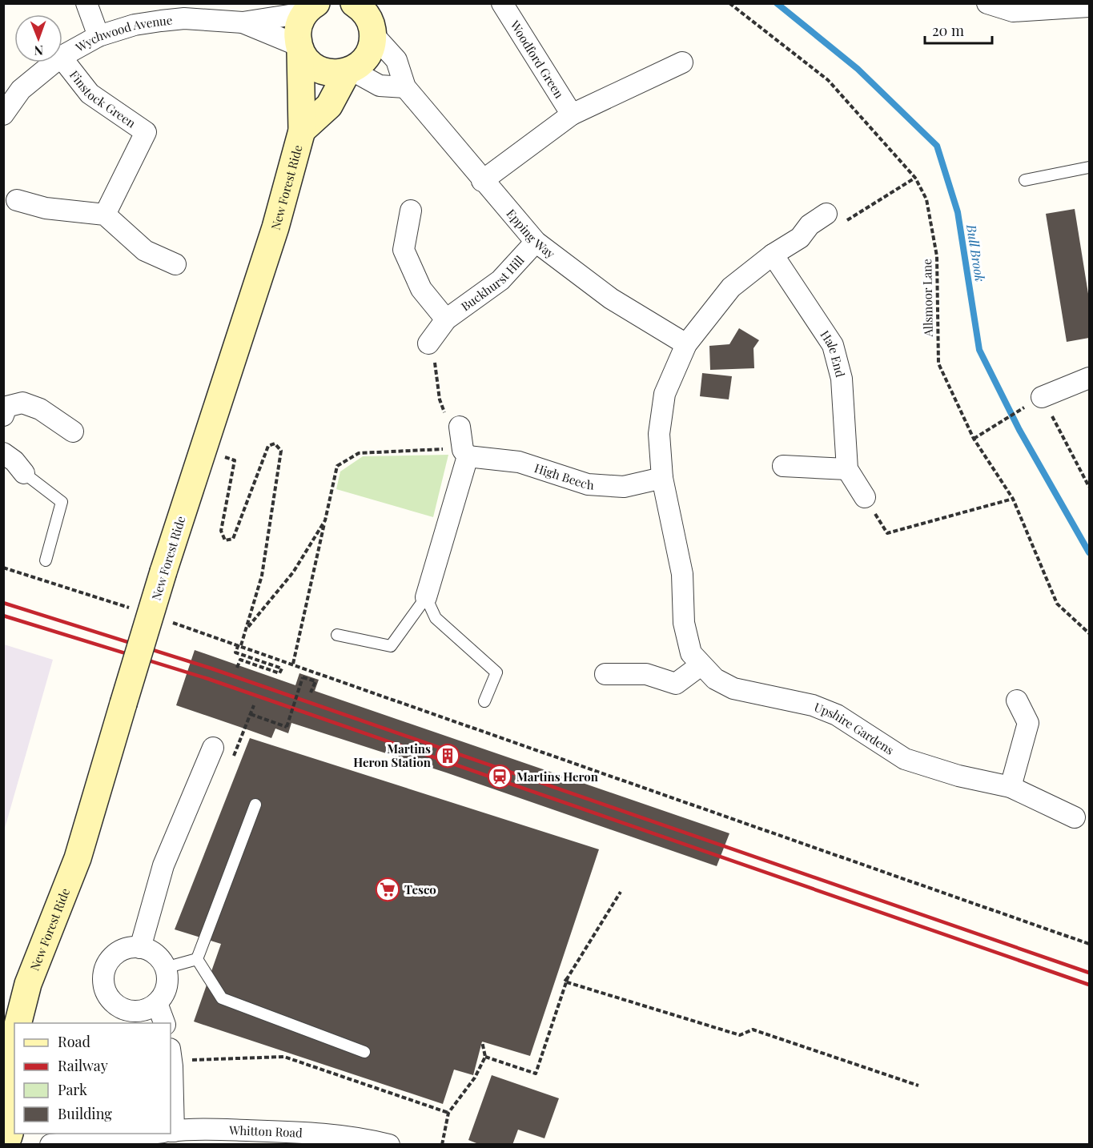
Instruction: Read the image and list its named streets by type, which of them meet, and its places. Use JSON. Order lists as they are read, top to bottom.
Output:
{
  "streets": {
    "main road": ["New Forest Ride"],
    "street": [
      "Wychwood Avenue",
      "Woodford Green",
      "Finstock Green",
      "Epping Way",
      "Buckhurst Hill",
      "Hale End",
      "High Beech",
      "Upshire Gardens",
      "Whitton Road"
    ],
    "path": ["Allsmoor Lane"]
  },
  "crossings": [
    ["Wychwood Avenue", "New Forest Ride"],
    ["New Forest Ride", "Epping Way"],
    ["Epping Way", "Buckhurst Hill"],
    ["Epping Way", "Upshire Gardens"],
    ["High Beech", "Upshire Gardens"]
  ],
  "water": ["Bull Brook"],
  "places": {
    "building": ["Martins Heron Station"],
    "station": ["Martins Heron"],
    "supermarket": ["Tesco"]
  },
  "legend": [
    "Road",
    "Railway",
    "Park",
    "Building"
  ],
  "scale_bar": "20 m",
  "north": "bottom"
}
